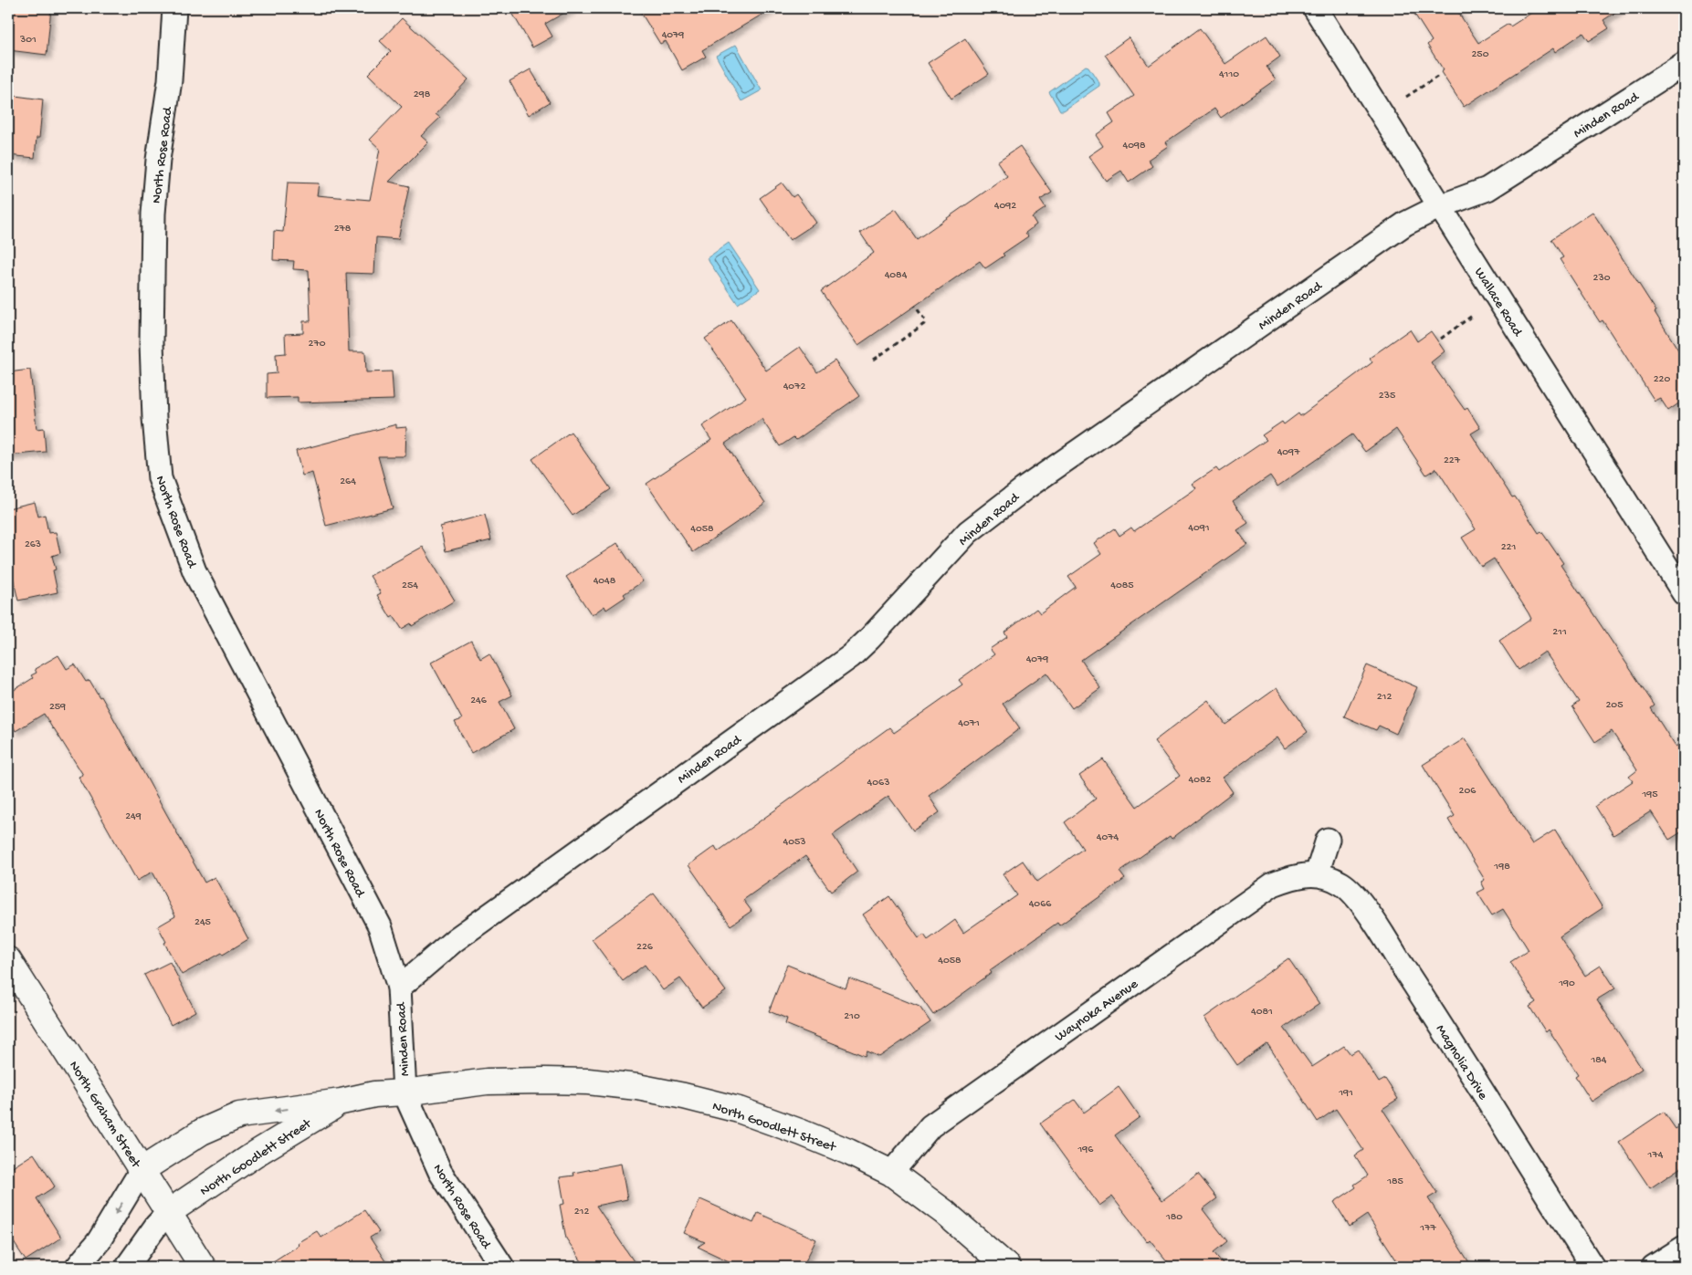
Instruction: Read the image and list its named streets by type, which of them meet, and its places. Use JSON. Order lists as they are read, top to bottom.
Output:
{
  "streets": {
    "main road": ["North Graham Street", "North Goodlett Street"],
    "street": [
      "Minden Road",
      "North Rose Road",
      "Wallace Road",
      "Waynoka Avenue",
      "Magnolia Drive"
    ]
  },
  "crossings": [
    ["Minden Road", "North Rose Road"],
    ["Minden Road", "Wallace Road"],
    ["Minden Road", "North Goodlett Street"],
    ["North Rose Road", "North Goodlett Street"],
    ["Waynoka Avenue", "Magnolia Drive"],
    ["Waynoka Avenue", "North Goodlett Street"],
    ["North Graham Street", "North Goodlett Street"]
  ],
  "house_numbers": [
    "4079",
    "301",
    "250",
    "4110",
    "298",
    "4098",
    "4092",
    "278",
    "4084",
    "230",
    "270",
    "220",
    "4072",
    "235",
    "4097",
    "227",
    "264",
    "4091",
    "4058",
    "263",
    "221",
    "4048",
    "254",
    "4085",
    "211",
    "4079",
    "212",
    "246",
    "205",
    "259",
    "4071",
    "4082",
    "4063",
    "206",
    "195",
    "249",
    "4074",
    "4053",
    "198",
    "4066",
    "245",
    "226",
    "4058",
    "190",
    "4081",
    "210",
    "184",
    "191",
    "196",
    "174",
    "185",
    "212",
    "180",
    "177"
  ]
}
